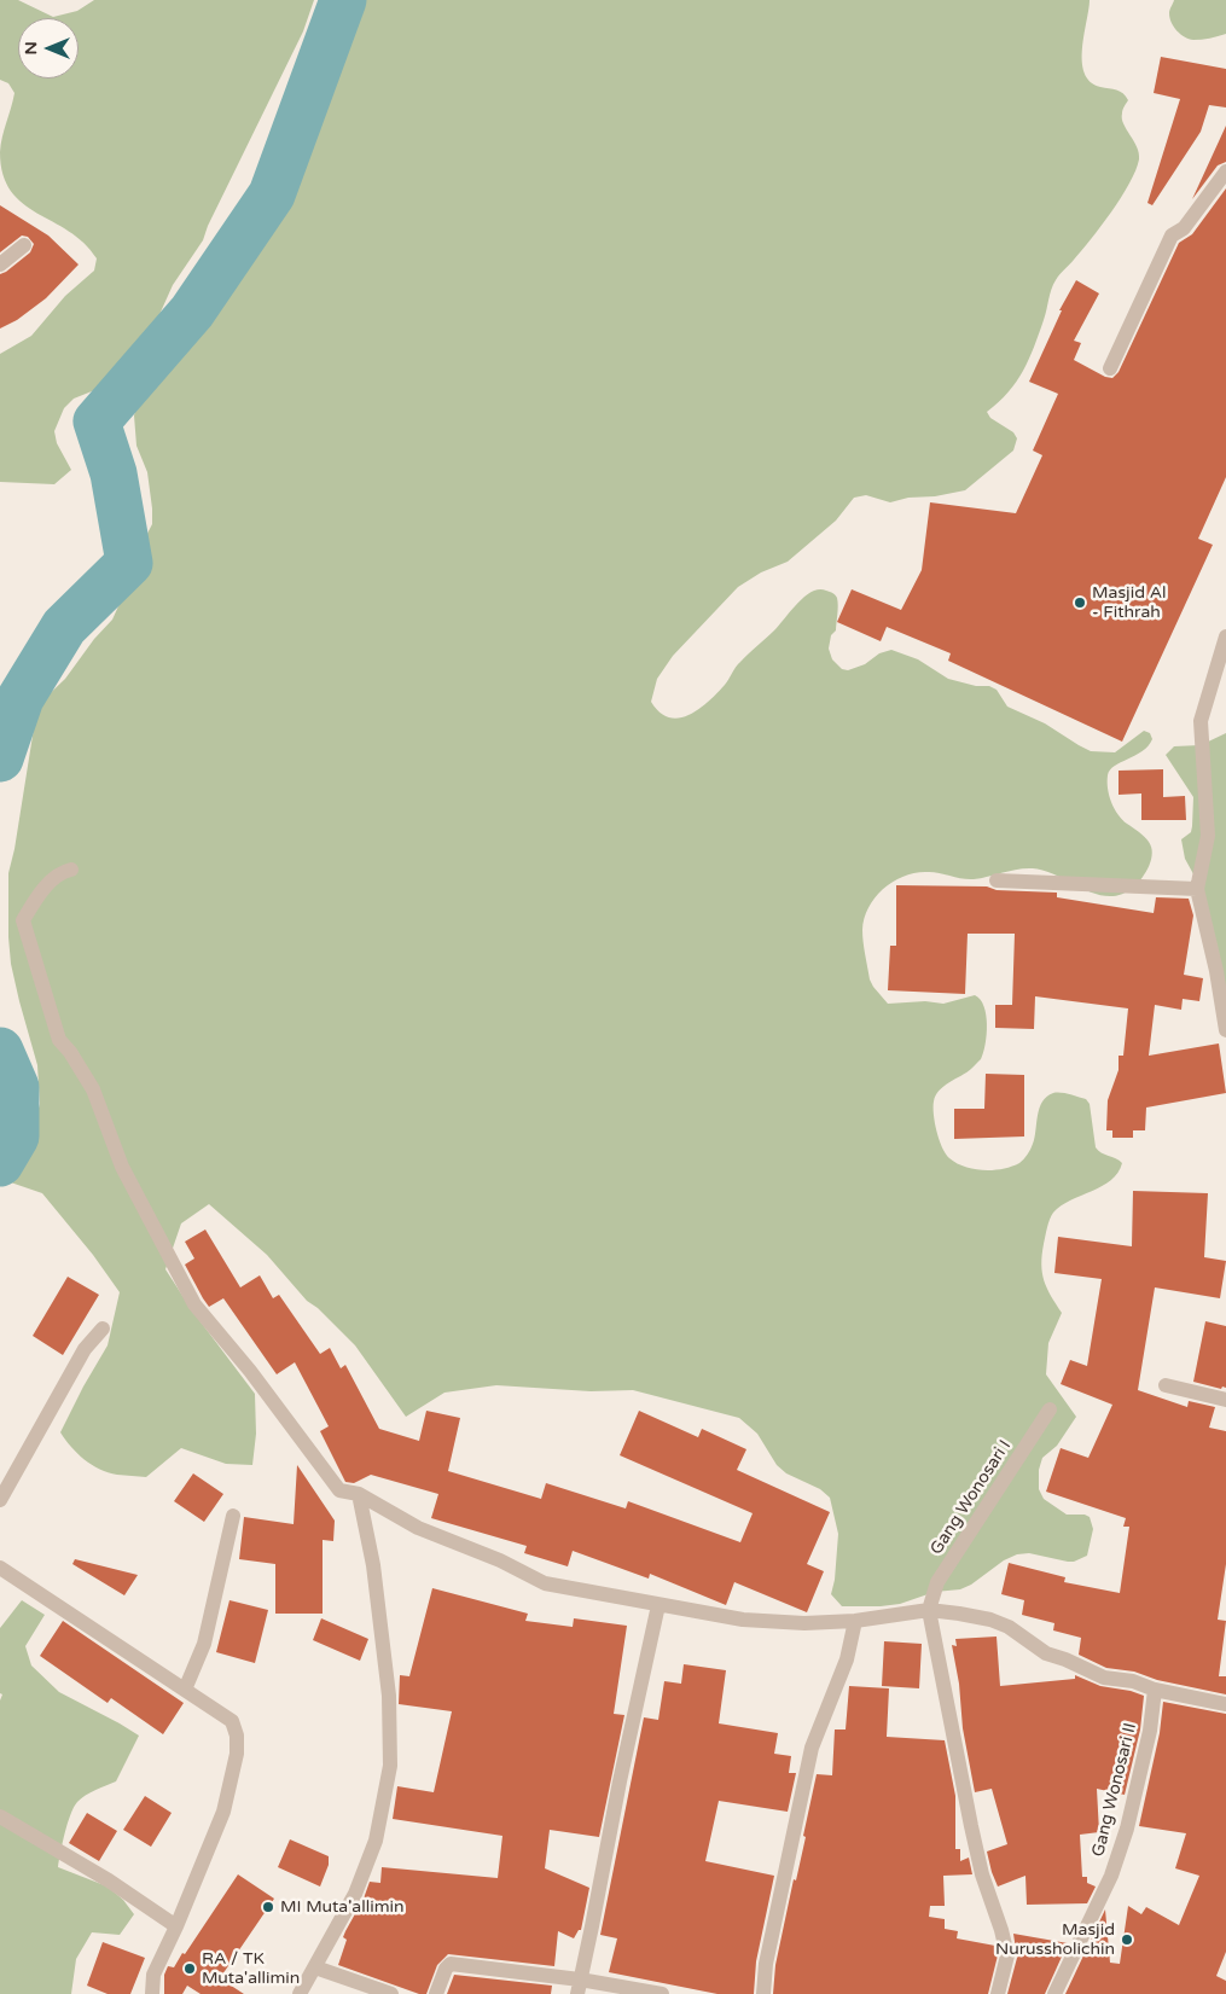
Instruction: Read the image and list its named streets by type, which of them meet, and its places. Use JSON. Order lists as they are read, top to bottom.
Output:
{
  "streets": {
    "street": ["Gang Wonosari I", "Gang Wonosari II"]
  },
  "places": [
    "Masjid Al - Fithrah",
    "MI Muta'allimin",
    "Masjid Nurussholichin",
    "RA / TK Muta'allimin"
  ],
  "north": "left"
}
